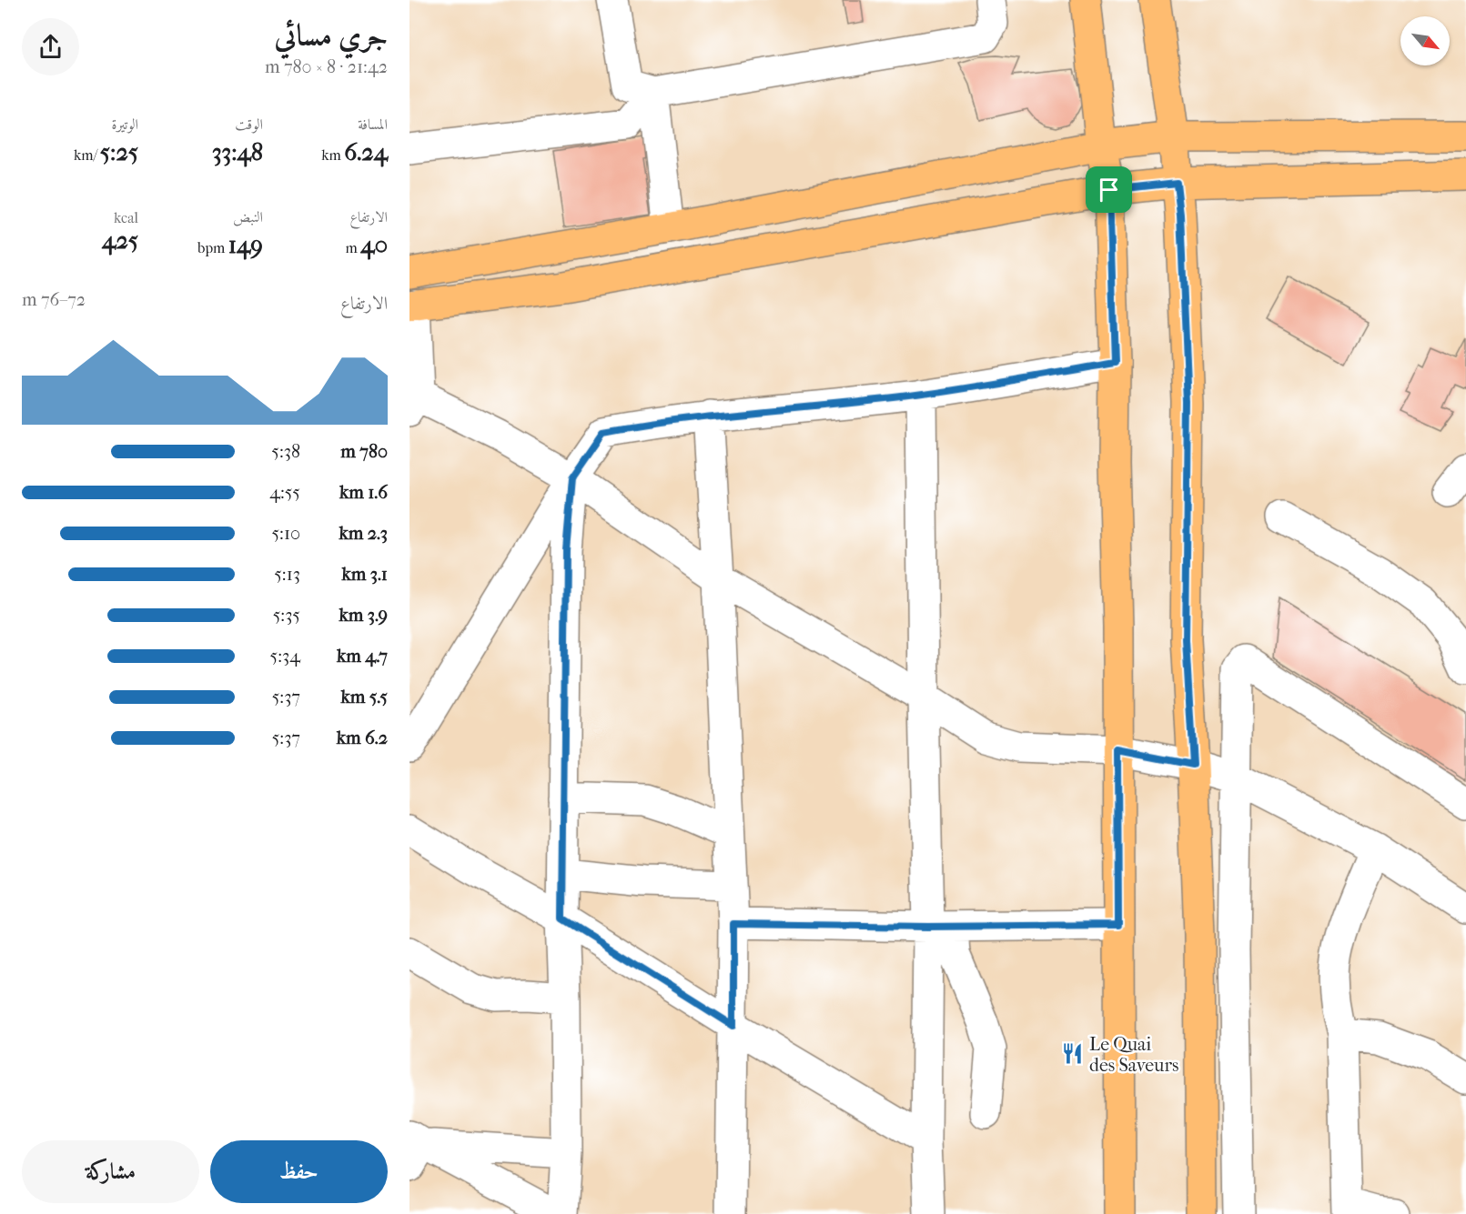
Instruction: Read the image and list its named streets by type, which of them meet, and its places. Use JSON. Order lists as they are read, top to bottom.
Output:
{
  "places": {
    "restaurant": ["Le Quai des Saveurs"]
  },
  "north": "bottom right",
  "page": {
    "heading": ["جري مسائي", "21:42 · 8 × 780 m"],
    "stats": [
      ["المسافة", "6.24 km"],
      ["الوقت", "33:48"],
      ["الوتيرة", "5:25 /km"],
      ["الارتفاع", "40 m"],
      ["النبض", "149 bpm"],
      ["kcal", "425"]
    ],
    "chart": ["الارتفاع", "72–76 m"],
    "list": [
      {
        "name": "780 m",
        "note": "5:38"
      },
      {
        "name": "1.6 km",
        "note": "4:55"
      },
      {
        "name": "2.3 km",
        "note": "5:10"
      },
      {
        "name": "3.1 km",
        "note": "5:13"
      },
      {
        "name": "3.9 km",
        "note": "5:35"
      },
      {
        "name": "4.7 km",
        "note": "5:34"
      },
      {
        "name": "5.5 km",
        "note": "5:37"
      },
      {
        "name": "6.2 km",
        "note": "5:37"
      }
    ],
    "buttons": ["حفظ", "مشاركة"]
  }
}
